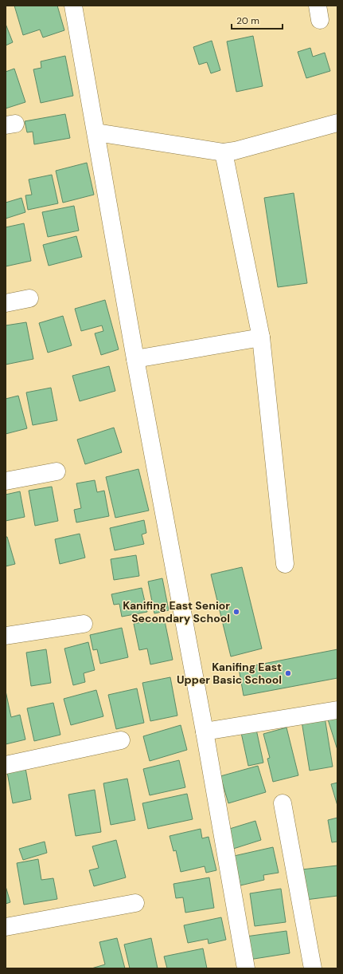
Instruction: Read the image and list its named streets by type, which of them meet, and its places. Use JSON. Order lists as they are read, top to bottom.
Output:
{
  "places": ["Kanifing East Senior Secondary School", "Kanifing East Upper Basic School"],
  "scale_bar": "20 m"
}
